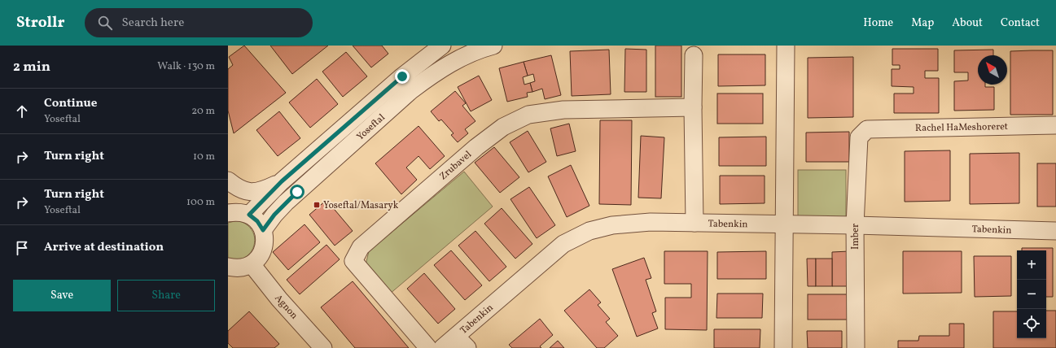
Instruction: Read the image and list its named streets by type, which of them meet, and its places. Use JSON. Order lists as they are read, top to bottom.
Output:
{
  "streets": {
    "street": [
      "Yoseftal",
      "Rachel HaMeshoreret",
      "Zrubavel",
      "Tabenkin",
      "Imber",
      "Agnon"
    ]
  },
  "crossings": [
    ["Rachel HaMeshoreret", "Imber"],
    ["Tabenkin", "Imber"]
  ],
  "places": {
    "transit": ["Yoseftal/Masaryk"]
  },
  "north": "top left",
  "page": {
    "header": "Strollr",
    "search": "Search here",
    "nav": [
      "Home",
      "Map",
      "About",
      "Contact"
    ],
    "heading": ["2 min", "Walk · 130 m"],
    "list": [
      ["Continue", "Yoseftal", "20 m"],
      ["Turn right", "10 m"],
      ["Turn right", "Yoseftal", "100 m"],
      "Arrive at destination"
    ],
    "map_buttons": ["+", "−"],
    "buttons": ["Save", "Share"]
  }
}
